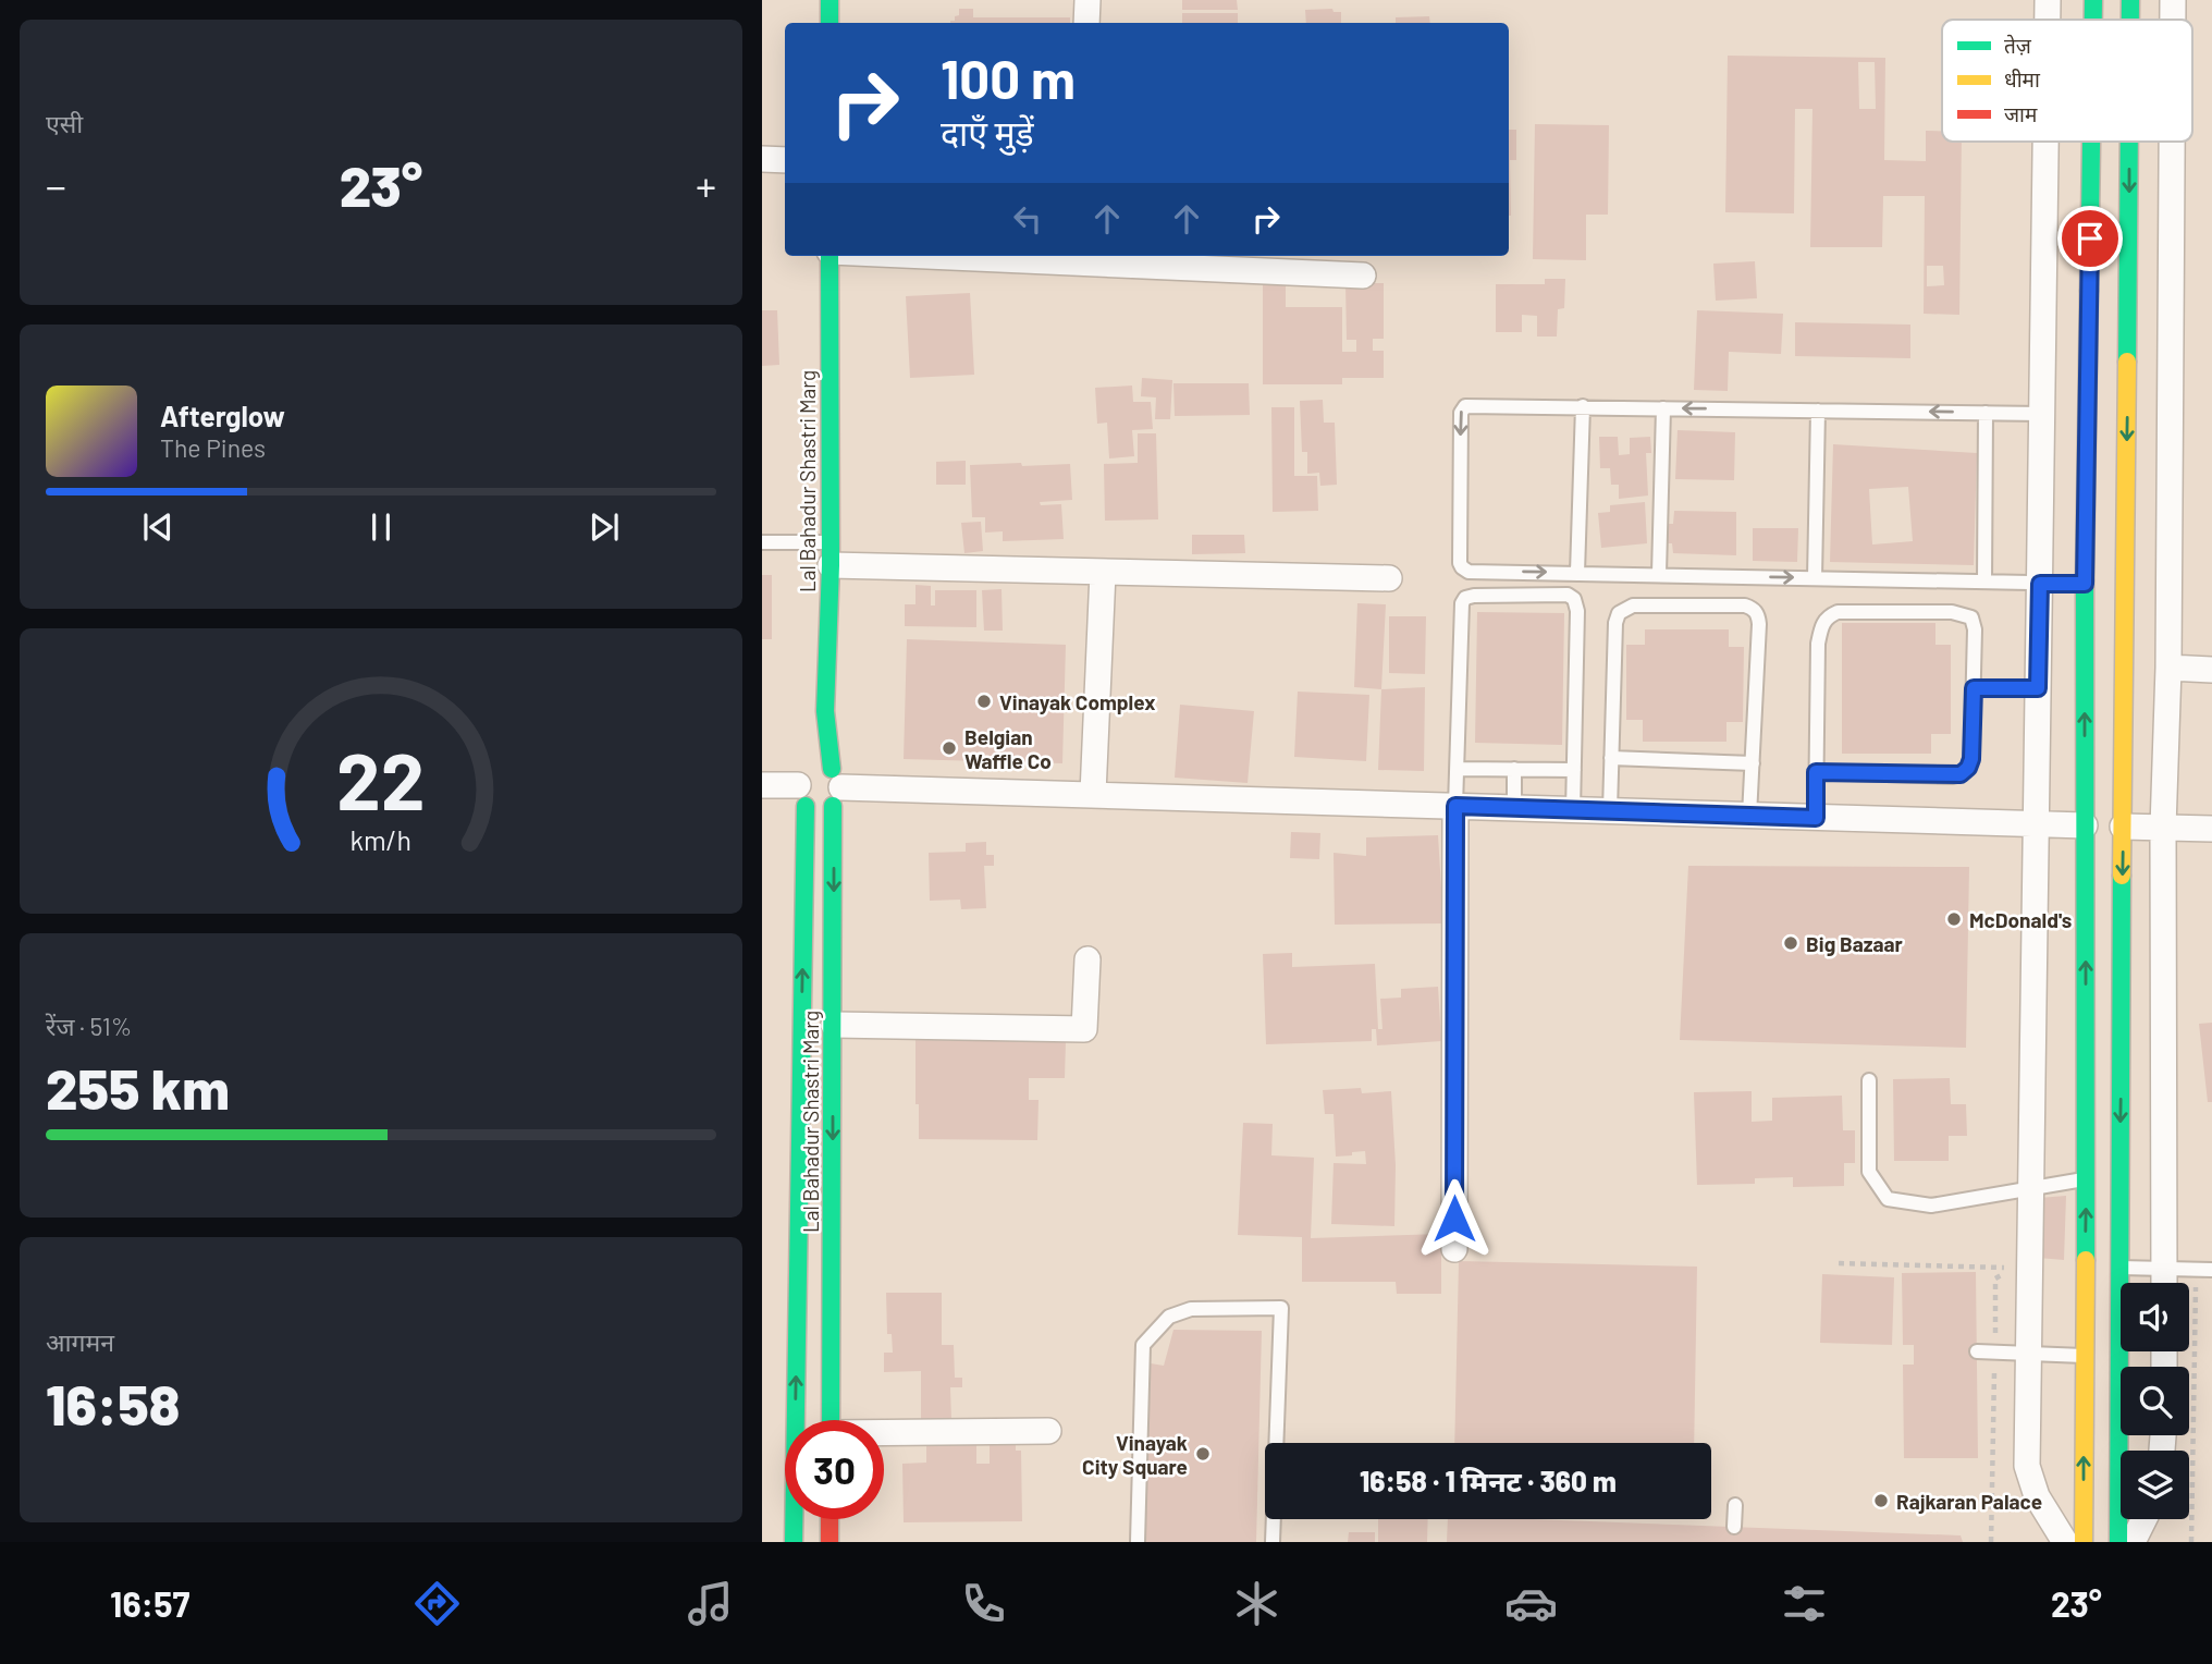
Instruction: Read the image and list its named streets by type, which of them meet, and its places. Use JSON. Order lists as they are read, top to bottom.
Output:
{
  "streets": {
    "main road": ["Lal Bahadur Shastri Marg"]
  },
  "places": [
    "Vinayak Complex",
    "Belgian Waffle Co",
    "McDonald's",
    "Big Bazaar",
    "Vinayak City Square",
    "Rajkaran Palace"
  ],
  "legend": ["तेज़", "धीमा", "जाम"],
  "page": {
    "tile": [
      "एसी",
      ["रेंज · 51%", "255 km"],
      ["आगमन", "16:58"]
    ],
    "turn": ["100 m", "दाएँ मुड़ें"],
    "heat": ["−", "23°", "+"],
    "song": ["Afterglow", "The Pines"],
    "limit": "30",
    "trip": "16:58 · 1 मिनट · 360 m",
    "tabs": ["16:57", "23°"],
    "gauge": ["22", "km/h"]
  }
}
